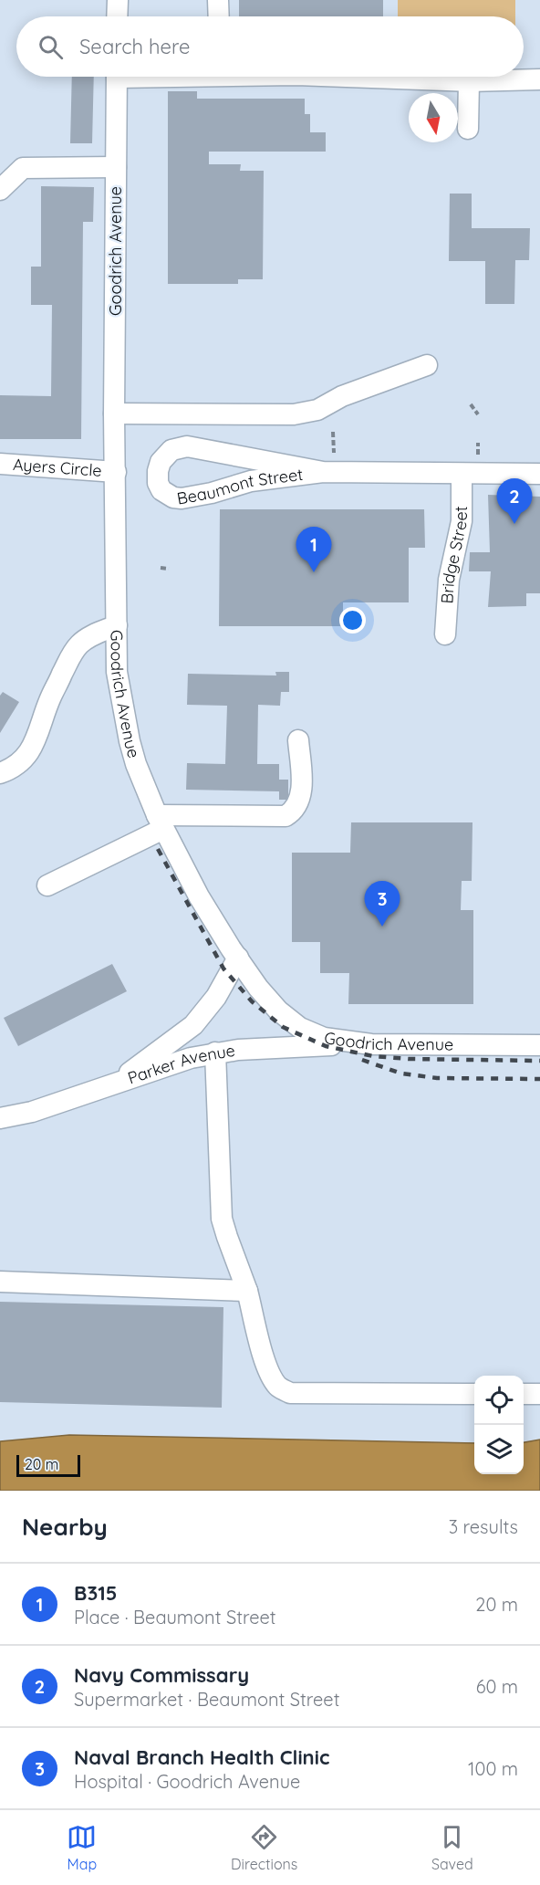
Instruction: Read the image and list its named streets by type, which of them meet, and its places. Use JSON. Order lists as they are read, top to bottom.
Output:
{
  "streets": {
    "street": [
      "Goodrich Avenue",
      "Ayers Circle",
      "Beaumont Street",
      "Bridge Street",
      "Parker Avenue"
    ]
  },
  "crossings": [
    ["Goodrich Avenue", "Ayers Circle"],
    ["Goodrich Avenue", "Parker Avenue"],
    ["Beaumont Street", "Bridge Street"]
  ],
  "scale_bar": "20 m",
  "north": "bottom",
  "page": {
    "search": "Search here",
    "pins": ["2", "1", "3"],
    "scale": "20 m",
    "heading": ["Nearby", "3 results"],
    "list": [
      {
        "mark": "1",
        "name": "B315",
        "note": "Place · Beaumont Street",
        "value": "20 m"
      },
      {
        "mark": "2",
        "name": "Navy Commissary",
        "note": "Supermarket · Beaumont Street",
        "value": "60 m"
      },
      {
        "mark": "3",
        "name": "Naval Branch Health Clinic",
        "note": "Hospital · Goodrich Avenue",
        "value": "100 m"
      }
    ],
    "nav": ["Map", "Directions", "Saved"]
  }
}
